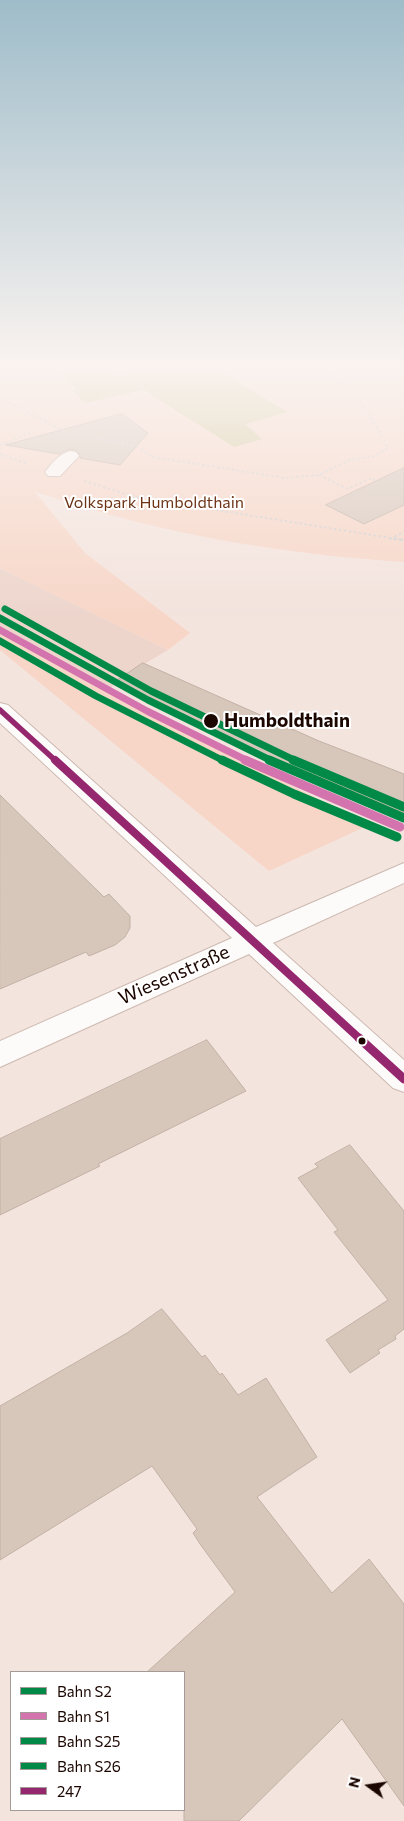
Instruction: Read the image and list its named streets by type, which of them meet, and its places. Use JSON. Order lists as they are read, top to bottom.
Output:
{
  "streets": {
    "street": ["Wiesenstraße"]
  },
  "parks": ["Volkspark Humboldthain"],
  "places": ["Humboldthain"],
  "lines": [
    "rail line S25",
    "rail line S2",
    "rail line S1",
    "rail line S26",
    "transit line 247"
  ],
  "legend": [
    "Bahn S2",
    "Bahn S1",
    "Bahn S25",
    "Bahn S26",
    "247"
  ],
  "north": "left"
}
